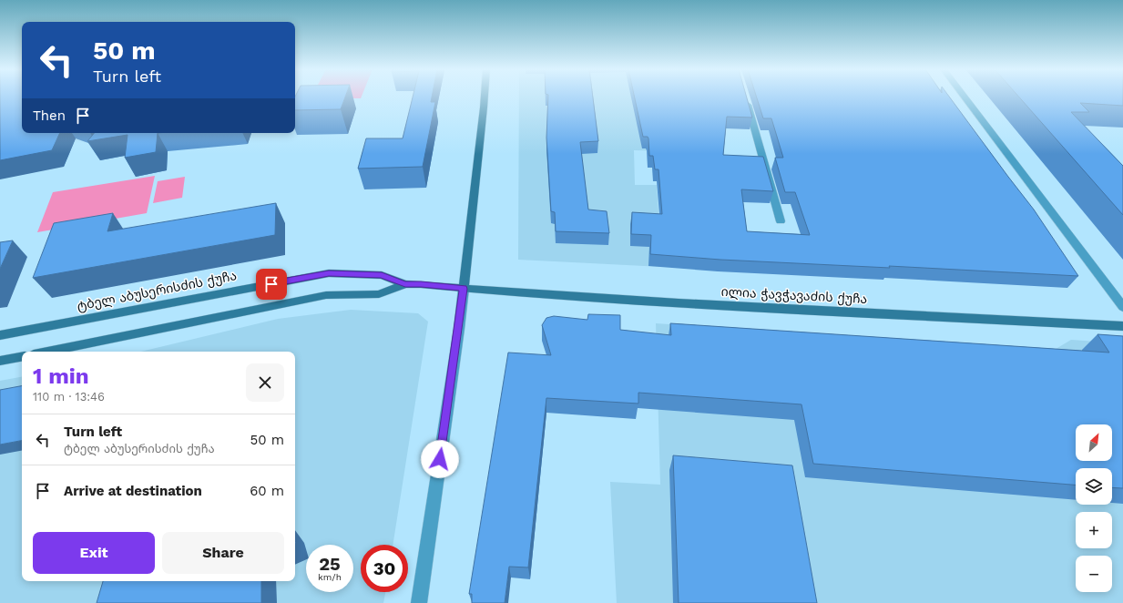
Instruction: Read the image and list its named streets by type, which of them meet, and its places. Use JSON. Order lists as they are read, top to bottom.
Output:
{
  "streets": {
    "main road": ["ტბელ აბუსერისძის ქუჩა", "ილია ჭავჭავაძის ქუჩა"]
  },
  "crossings": [
    ["ტბელ აბუსერისძის ქუჩა", "ილია ჭავჭავაძის ქუჩა"]
  ],
  "north": "top right",
  "page": {
    "turn": ["50 m", "Turn left"],
    "then": "Then",
    "heading": ["1 min", "110 m · 13:46"],
    "list": [
      {
        "name": "Turn left",
        "note": "ტბელ აბუსერისძის ქუჩა",
        "value": "50 m"
      },
      {
        "name": "Arrive at destination",
        "value": "60 m"
      }
    ],
    "map_buttons": ["+", "−"],
    "buttons": ["Exit", "Share"],
    "speed": "25 km/h",
    "limit": "30"
  }
}
